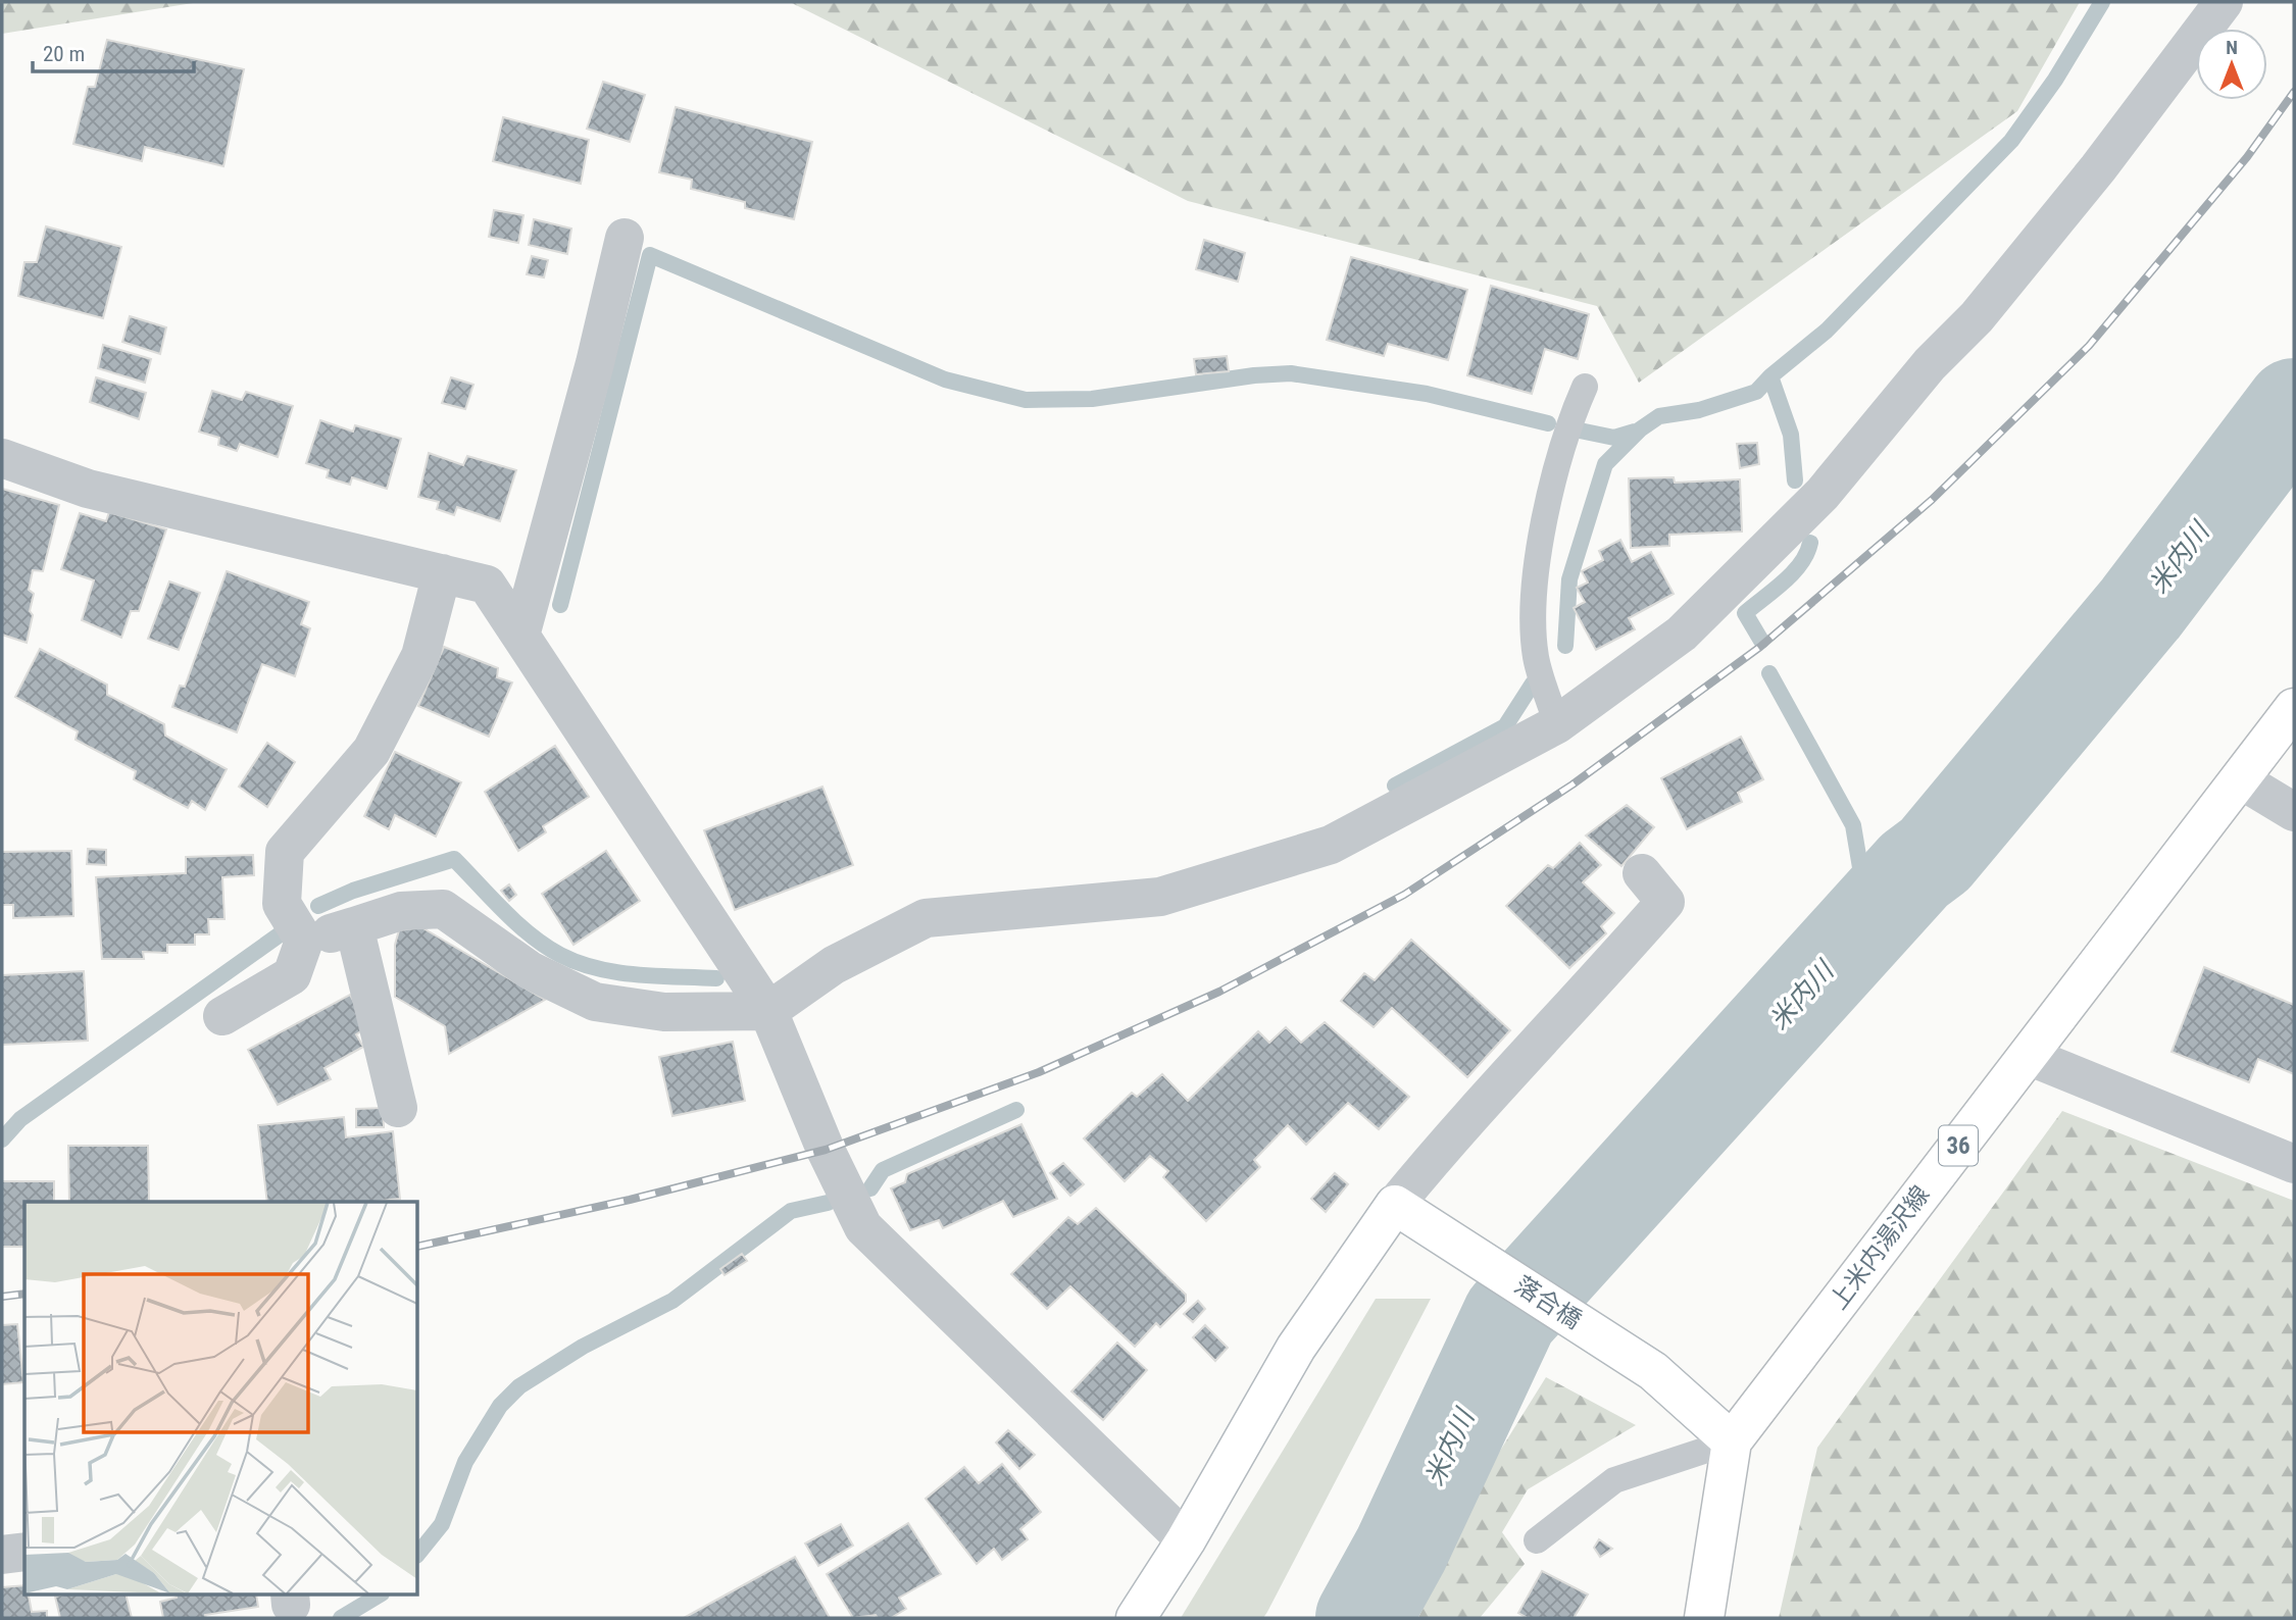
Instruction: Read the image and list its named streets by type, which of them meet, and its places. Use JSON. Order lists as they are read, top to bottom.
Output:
{
  "streets": {
    "main road": ["36", "上米内湯沢線", "落合橋"]
  },
  "crossings": [
    ["上米内湯沢線", "落合橋"]
  ],
  "water": ["米内川"],
  "scale_bar": "20 m",
  "north": "top"
}
